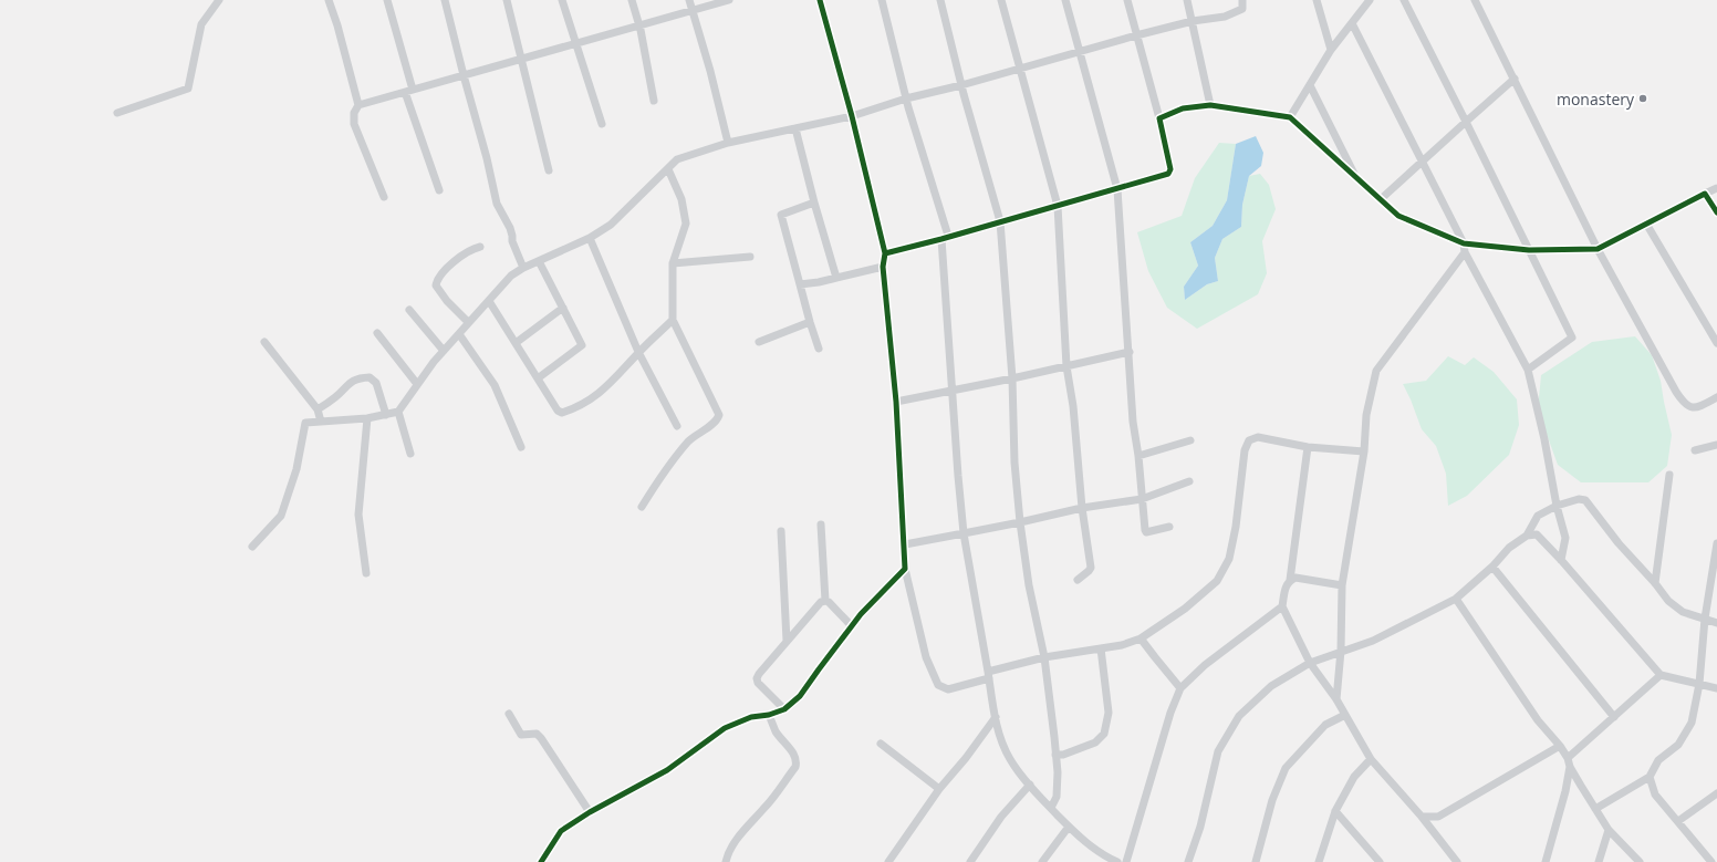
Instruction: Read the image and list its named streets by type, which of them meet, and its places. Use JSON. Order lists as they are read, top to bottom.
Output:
{
  "places": ["monastery"]
}
